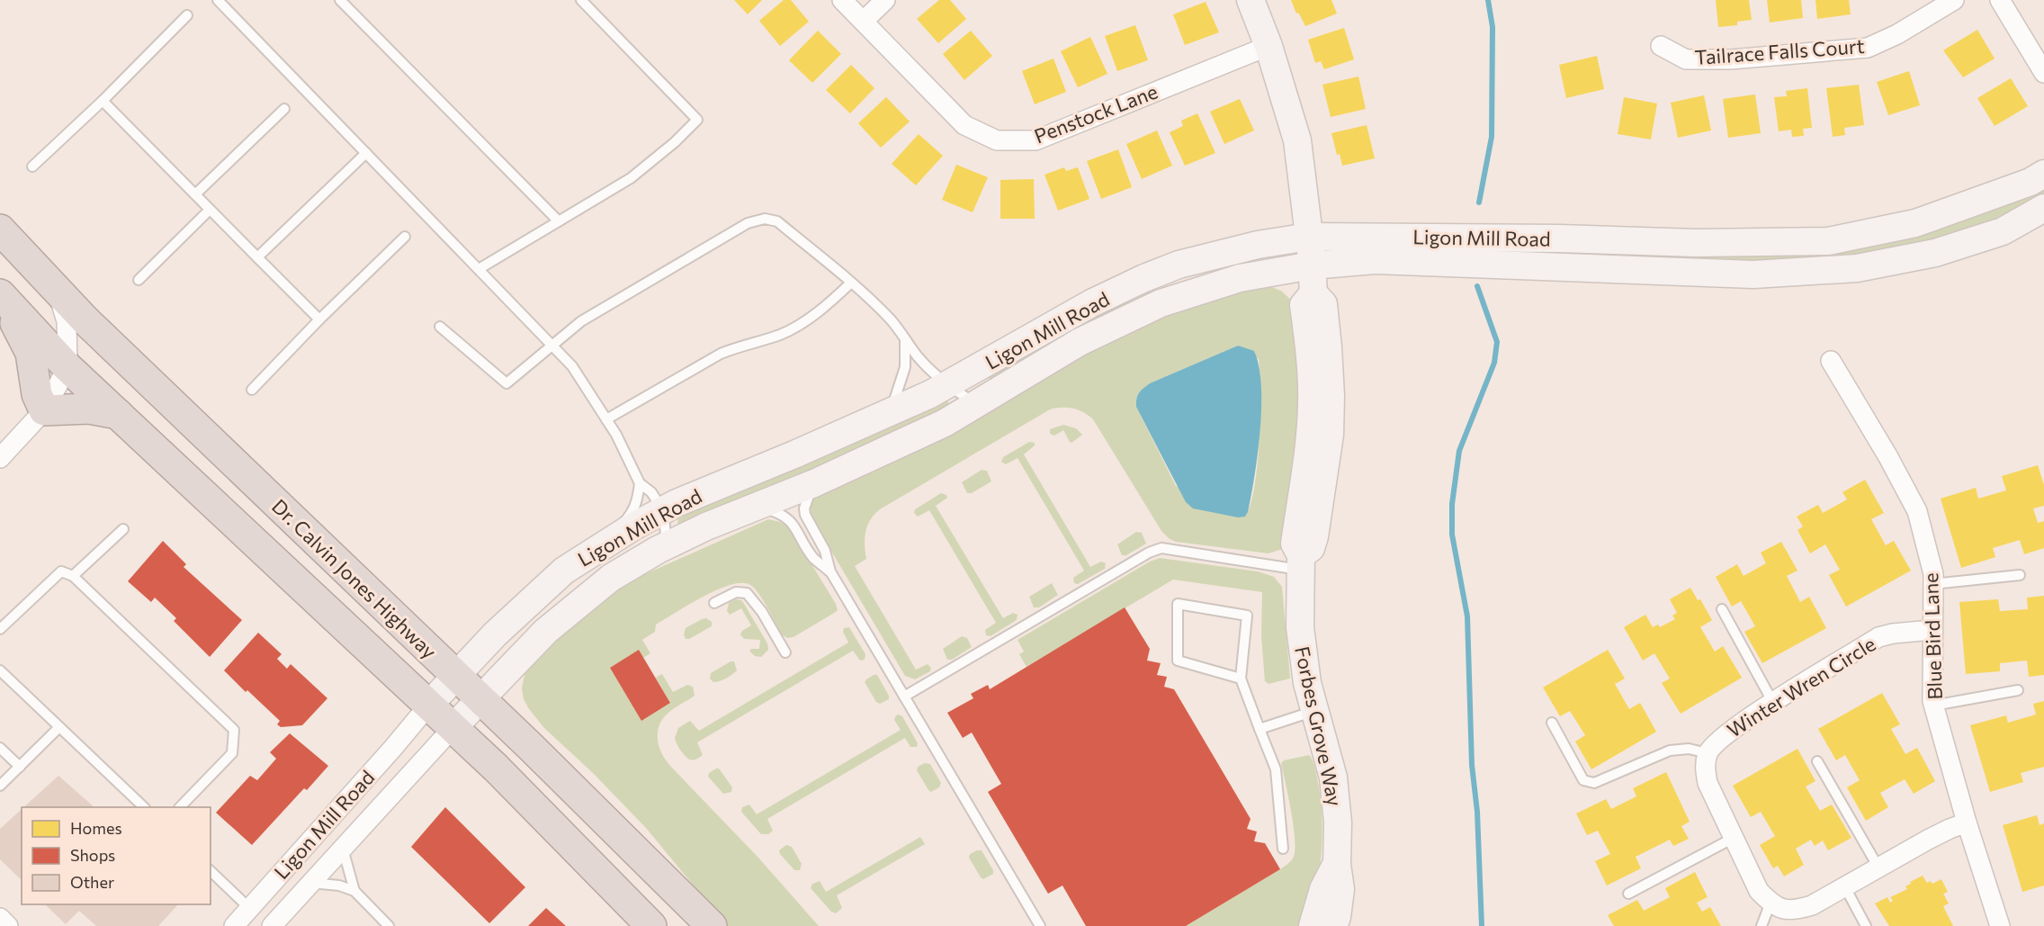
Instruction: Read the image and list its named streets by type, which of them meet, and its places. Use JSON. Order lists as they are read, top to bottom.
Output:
{
  "streets": {
    "highway": ["Dr. Calvin Jones Highway"],
    "main road": ["Ligon Mill Road", "Forbes Grove Way"],
    "street": [
      "Tailrace Falls Court",
      "Penstock Lane",
      "Blue Bird Lane",
      "Winter Wren Circle"
    ]
  },
  "crossings": [
    ["Ligon Mill Road", "Dr. Calvin Jones Highway"],
    ["Blue Bird Lane", "Winter Wren Circle"]
  ],
  "legend": ["Homes", "Shops", "Other"]
}
